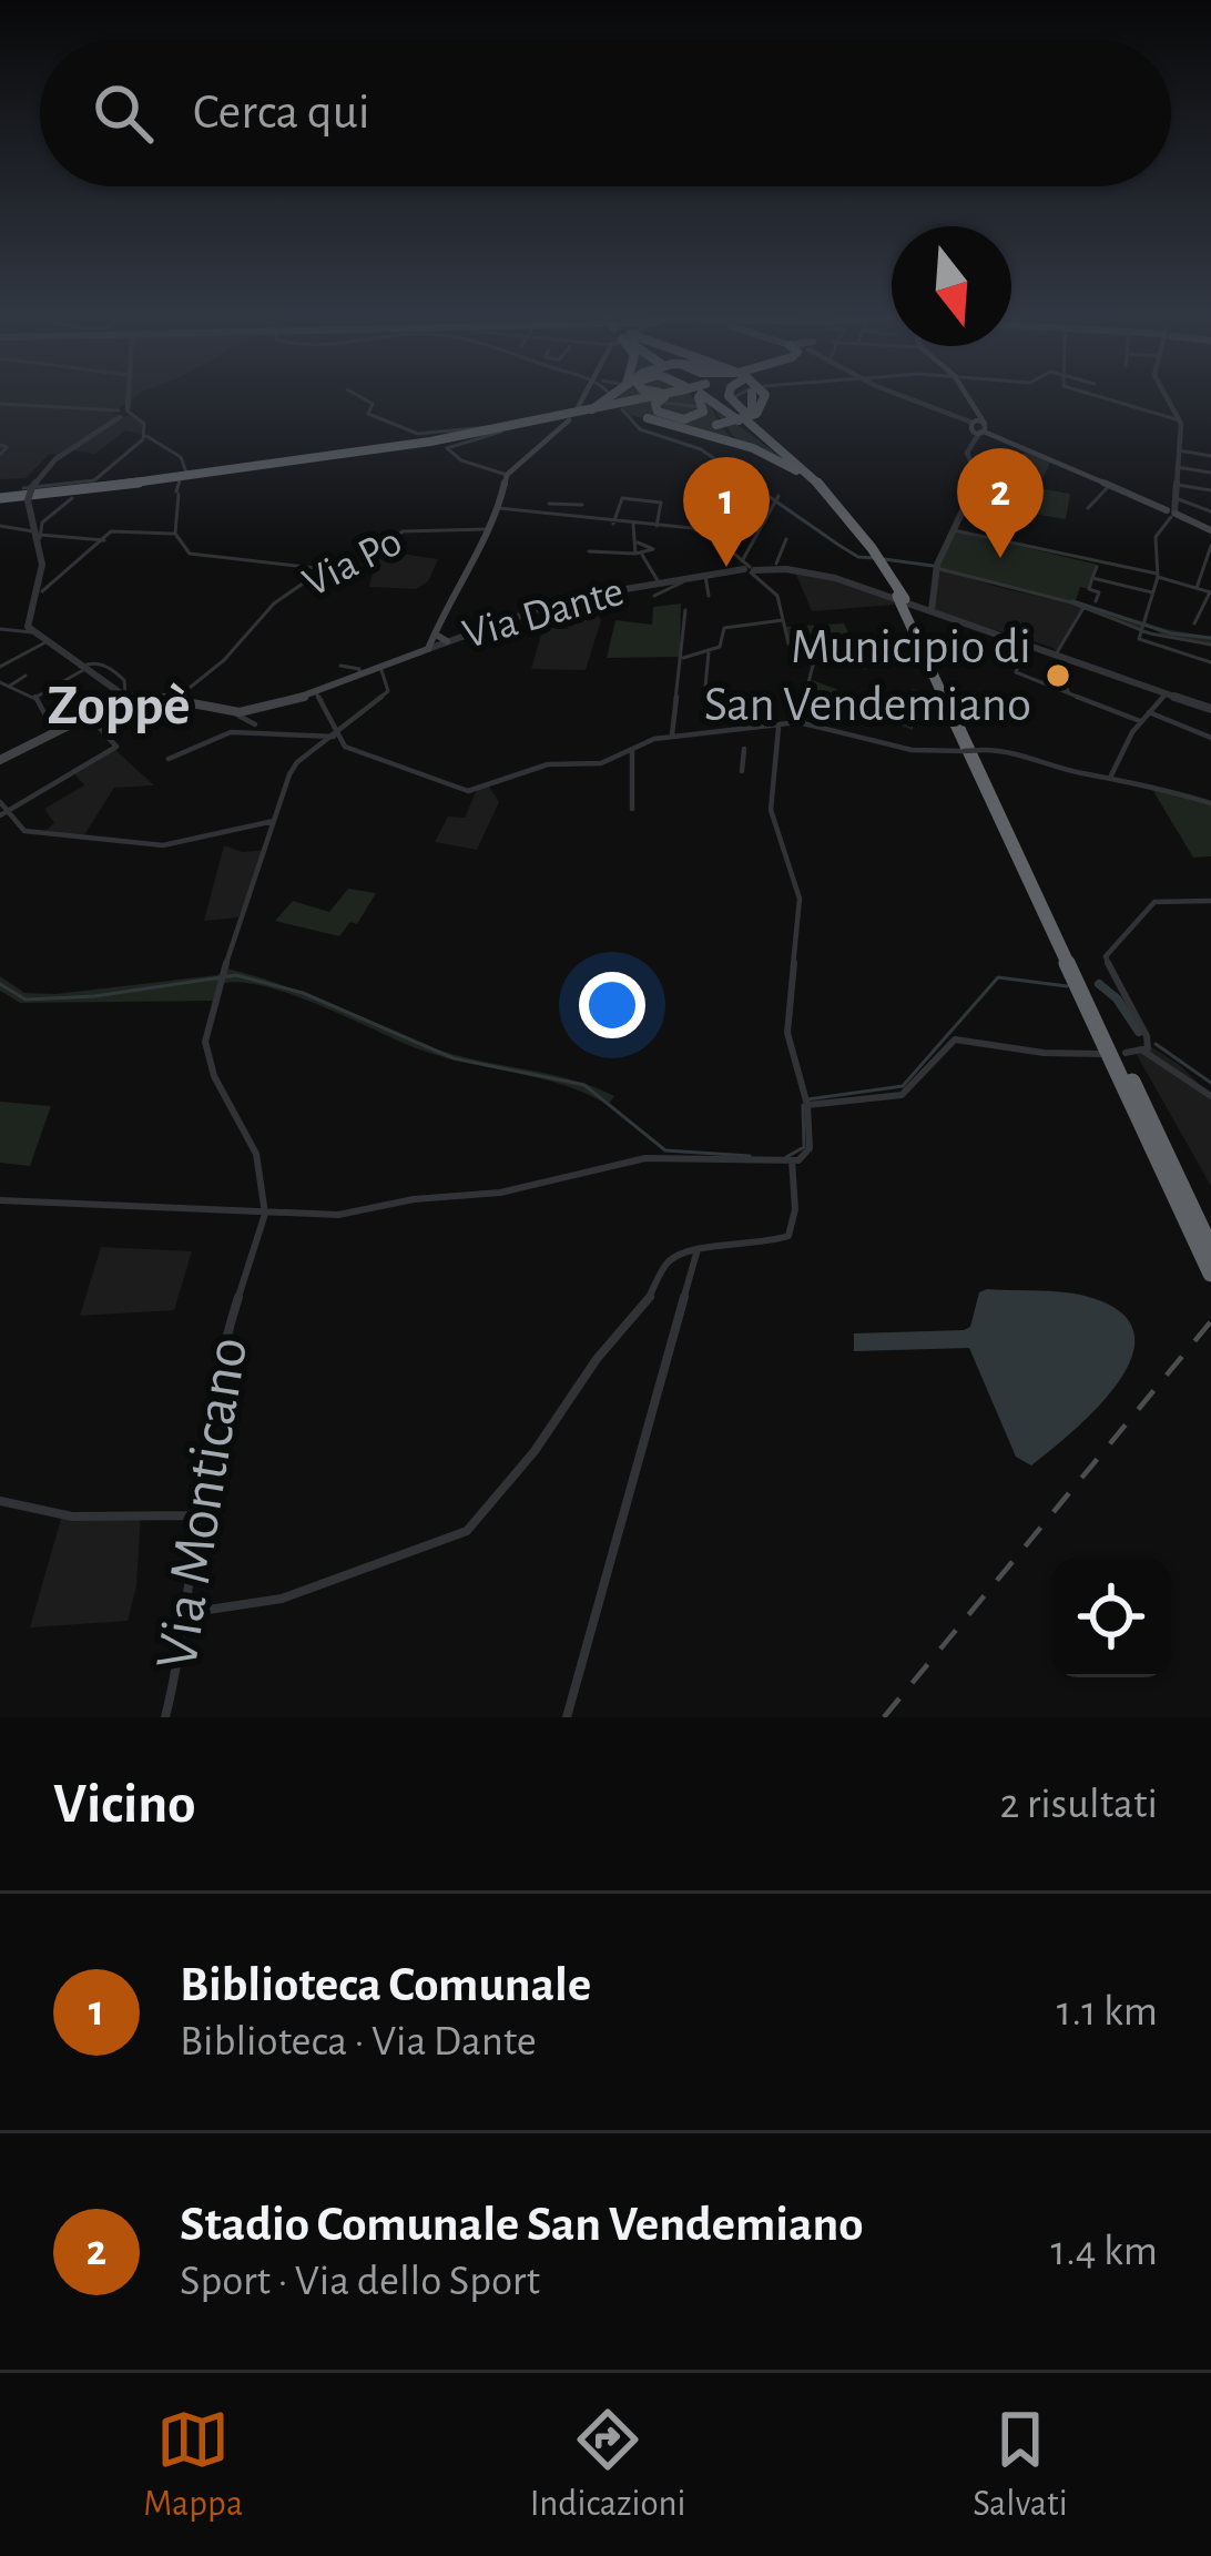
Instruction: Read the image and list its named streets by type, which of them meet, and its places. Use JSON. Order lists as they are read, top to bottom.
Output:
{
  "streets": {
    "street": ["Via Po", "Via Dante", "Via Monticano"]
  },
  "districts": ["Zoppè"],
  "places": ["Municipio di San Vendemiano"],
  "north": "bottom",
  "page": {
    "search": "Cerca qui",
    "pins": ["2", "1"],
    "heading": ["Vicino", "2 risultati"],
    "list": [
      {
        "mark": "1",
        "name": "Biblioteca Comunale",
        "note": "Biblioteca · Via Dante",
        "value": "1.1 km"
      },
      {
        "mark": "2",
        "name": "Stadio Comunale San Vendemiano",
        "note": "Sport · Via dello Sport",
        "value": "1.4 km"
      }
    ],
    "nav": ["Mappa", "Indicazioni", "Salvati"]
  }
}
